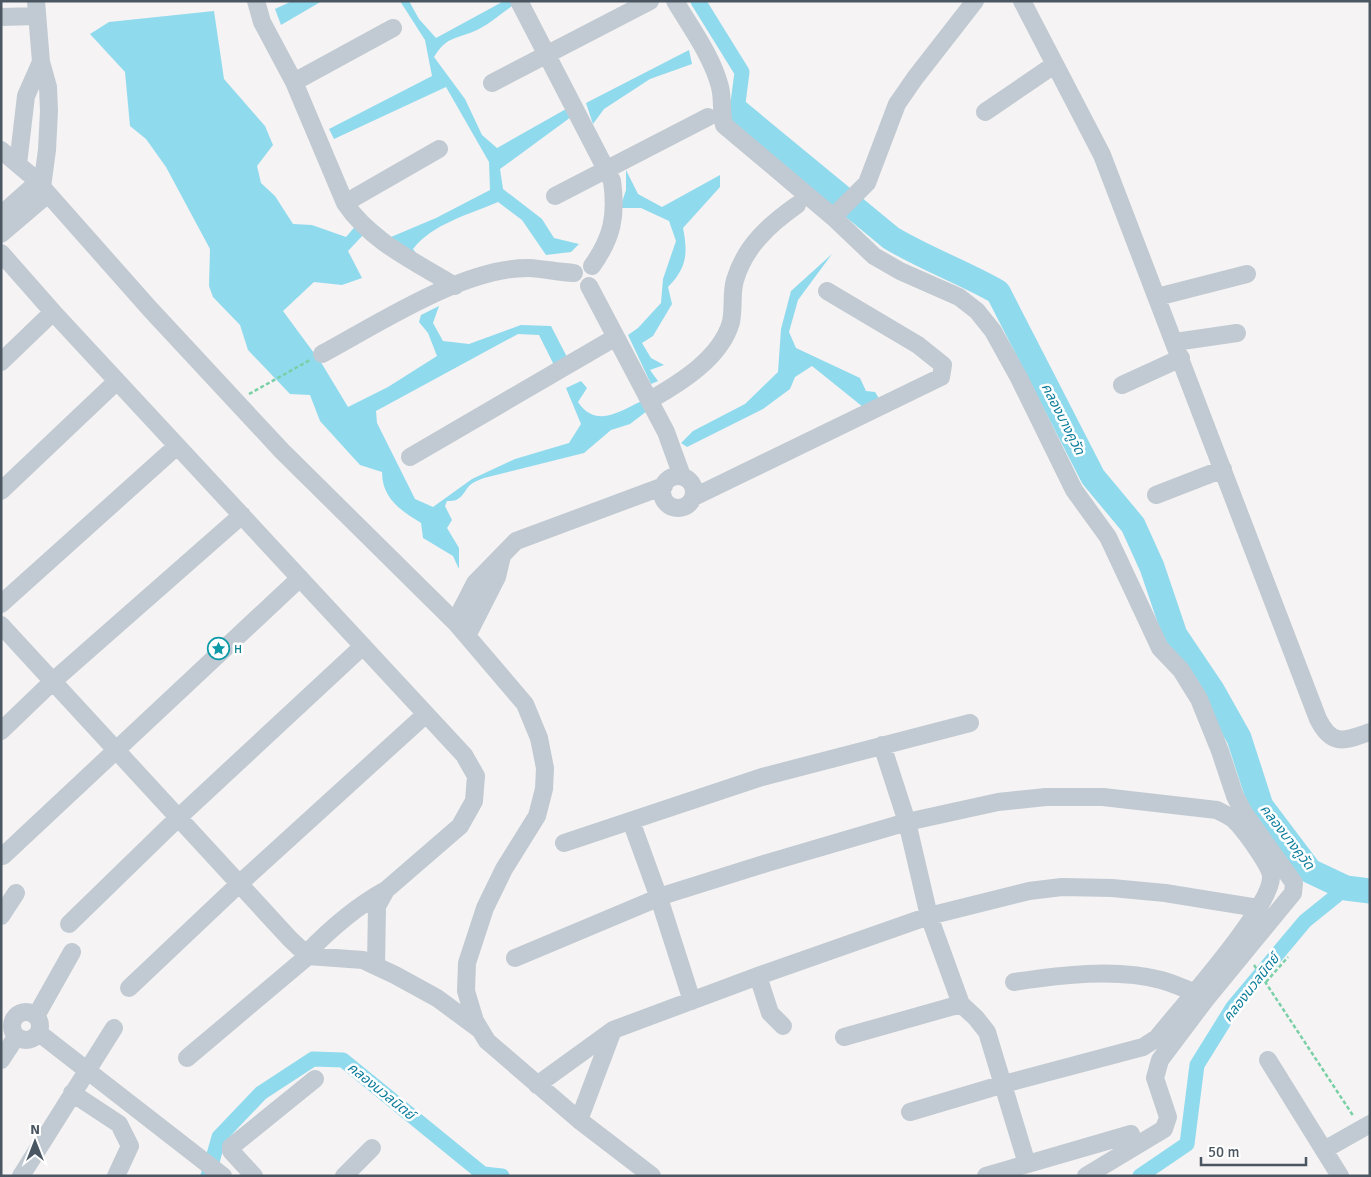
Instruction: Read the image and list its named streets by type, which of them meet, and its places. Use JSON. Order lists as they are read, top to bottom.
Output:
{
  "water": ["คลองบางคูวัด", "คลองนวลนิตย์"],
  "places": {
    "place": ["H"]
  },
  "scale_bar": "50 m",
  "north": "top"
}
